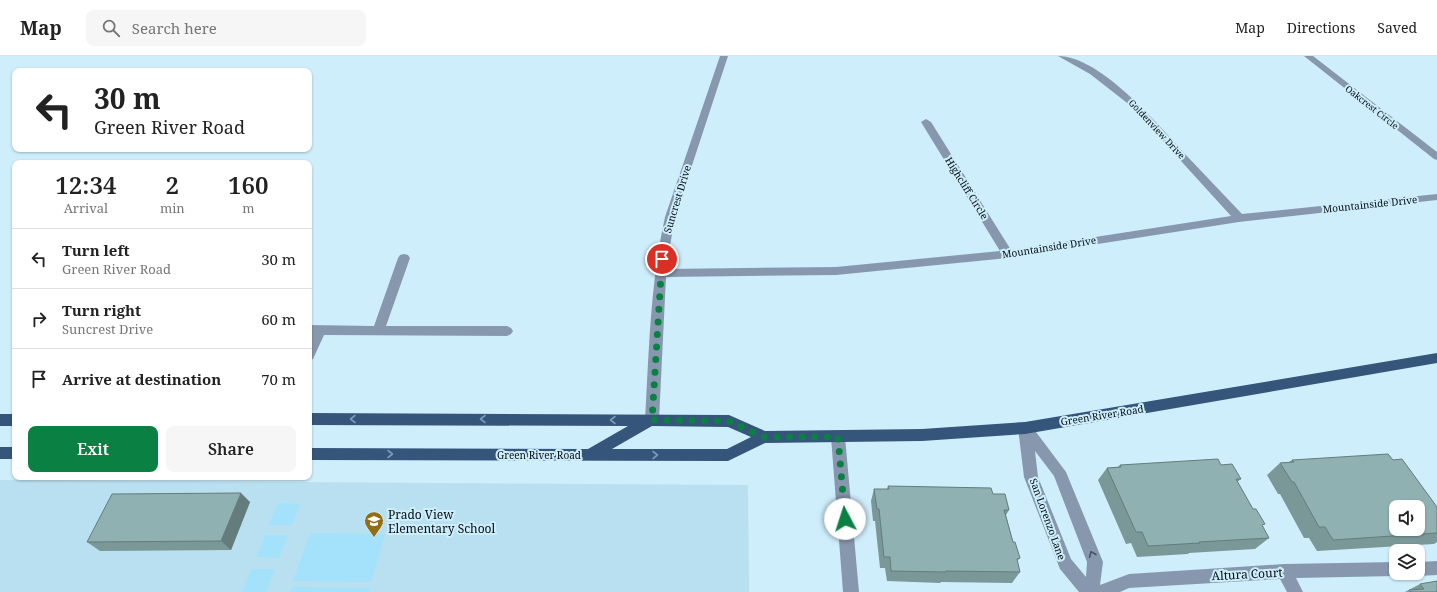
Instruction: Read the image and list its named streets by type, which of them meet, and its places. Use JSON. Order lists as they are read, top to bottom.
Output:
{
  "streets": {
    "main road": ["Green River Road"],
    "street": [
      "Oakcrest Circle",
      "Goldenview Drive",
      "Highcliff Circle",
      "Suncrest Drive",
      "Mountainside Drive",
      "San Lorenzo Lane",
      "Altura Court"
    ]
  },
  "crossings": [
    ["Goldenview Drive", "Mountainside Drive"],
    ["Highcliff Circle", "Mountainside Drive"],
    ["Suncrest Drive", "Mountainside Drive"],
    ["Suncrest Drive", "Green River Road"],
    ["Green River Road", "San Lorenzo Lane"]
  ],
  "places": {
    "school or university": ["Prado View Elementary School"]
  },
  "page": {
    "header": "Map",
    "search": "Search here",
    "nav": ["Map", "Directions", "Saved"],
    "turn": ["30 m", "Green River Road"],
    "eta": [
      "12:34",
      "Arrival",
      "2",
      "min",
      "160",
      "m"
    ],
    "list": [
      {
        "name": "Turn left",
        "note": "Green River Road",
        "value": "30 m"
      },
      {
        "name": "Turn right",
        "note": "Suncrest Drive",
        "value": "60 m"
      },
      {
        "name": "Arrive at destination",
        "value": "70 m"
      }
    ],
    "buttons": ["Exit", "Share"]
  }
}
